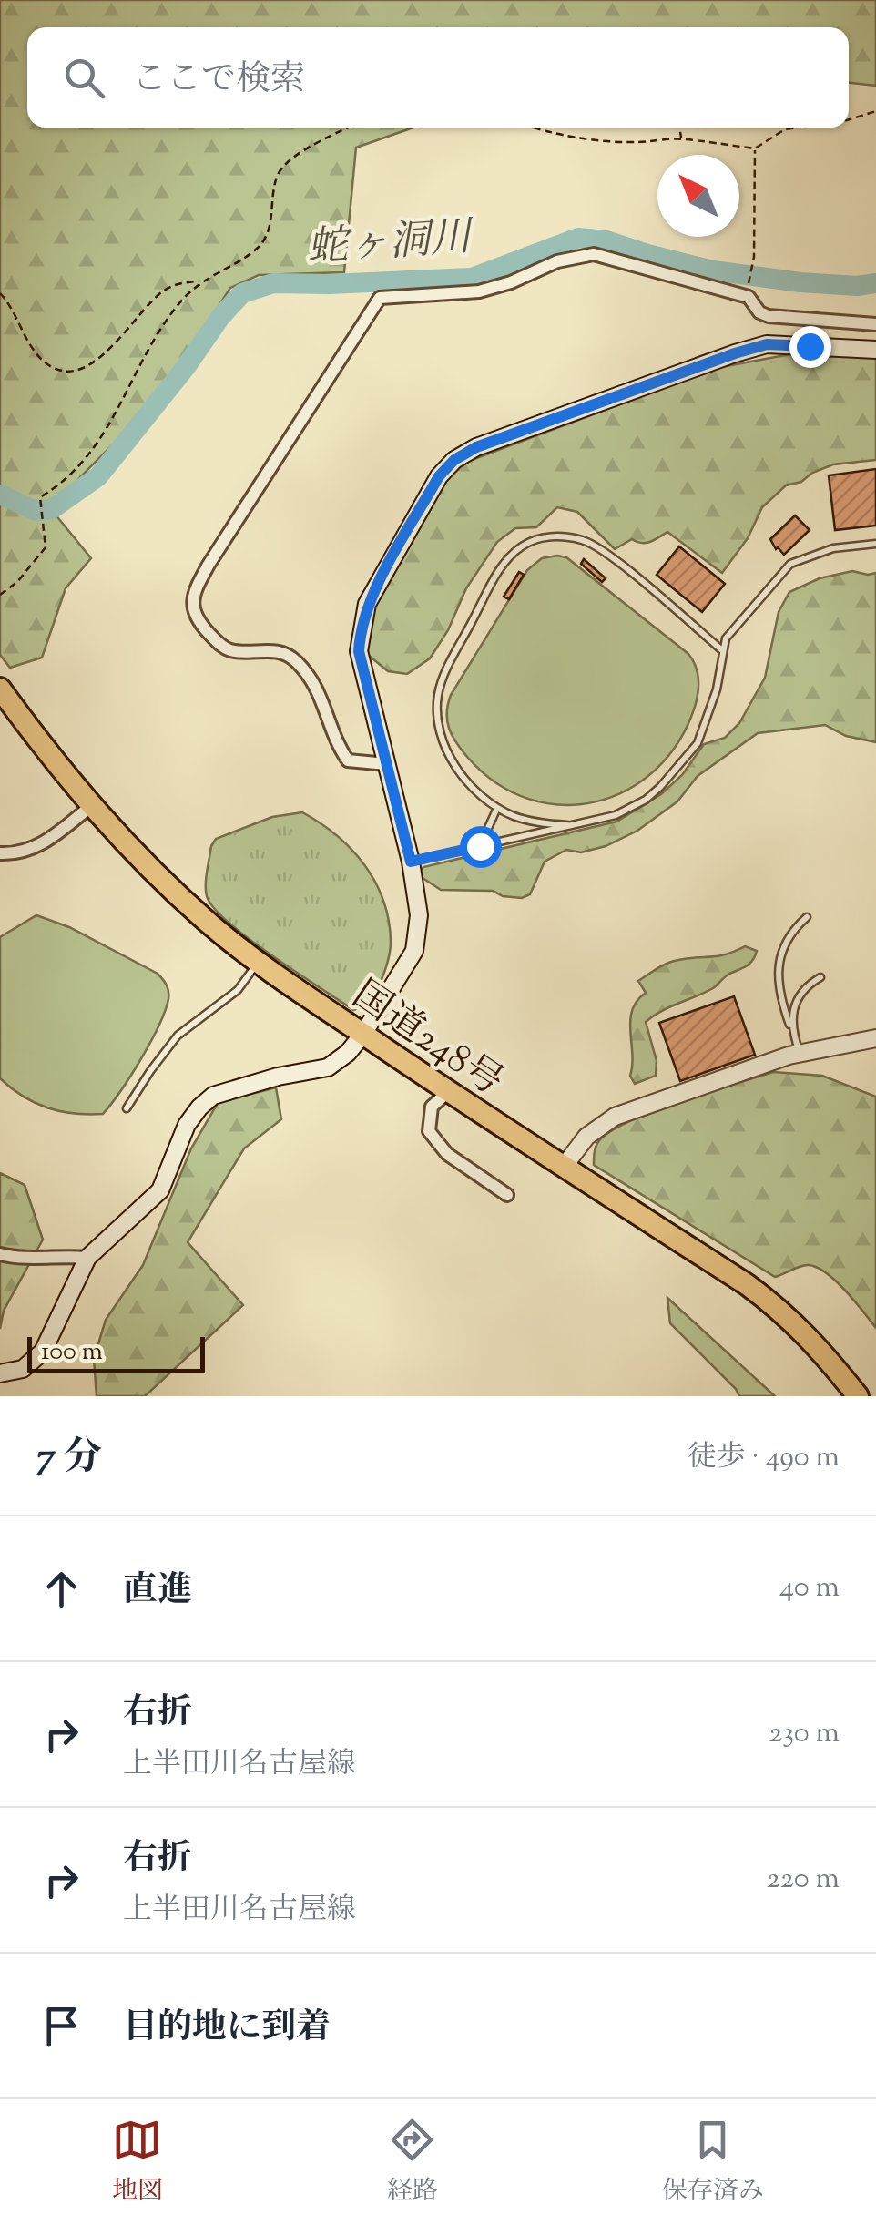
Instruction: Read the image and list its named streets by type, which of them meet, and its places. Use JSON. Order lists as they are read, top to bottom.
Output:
{
  "streets": {
    "highway": ["国道248号"]
  },
  "water": ["蛇ヶ洞川"],
  "scale_bar": "100 m",
  "north": "top left",
  "page": {
    "search": "ここで検索",
    "scale": "100 m",
    "heading": ["7 分", "徒歩 · 490 m"],
    "list": [
      ["直進", "40 m"],
      ["右折", "上半田川名古屋線", "230 m"],
      ["右折", "上半田川名古屋線", "220 m"],
      "目的地に到着"
    ],
    "nav": ["地図", "経路", "保存済み"]
  }
}
